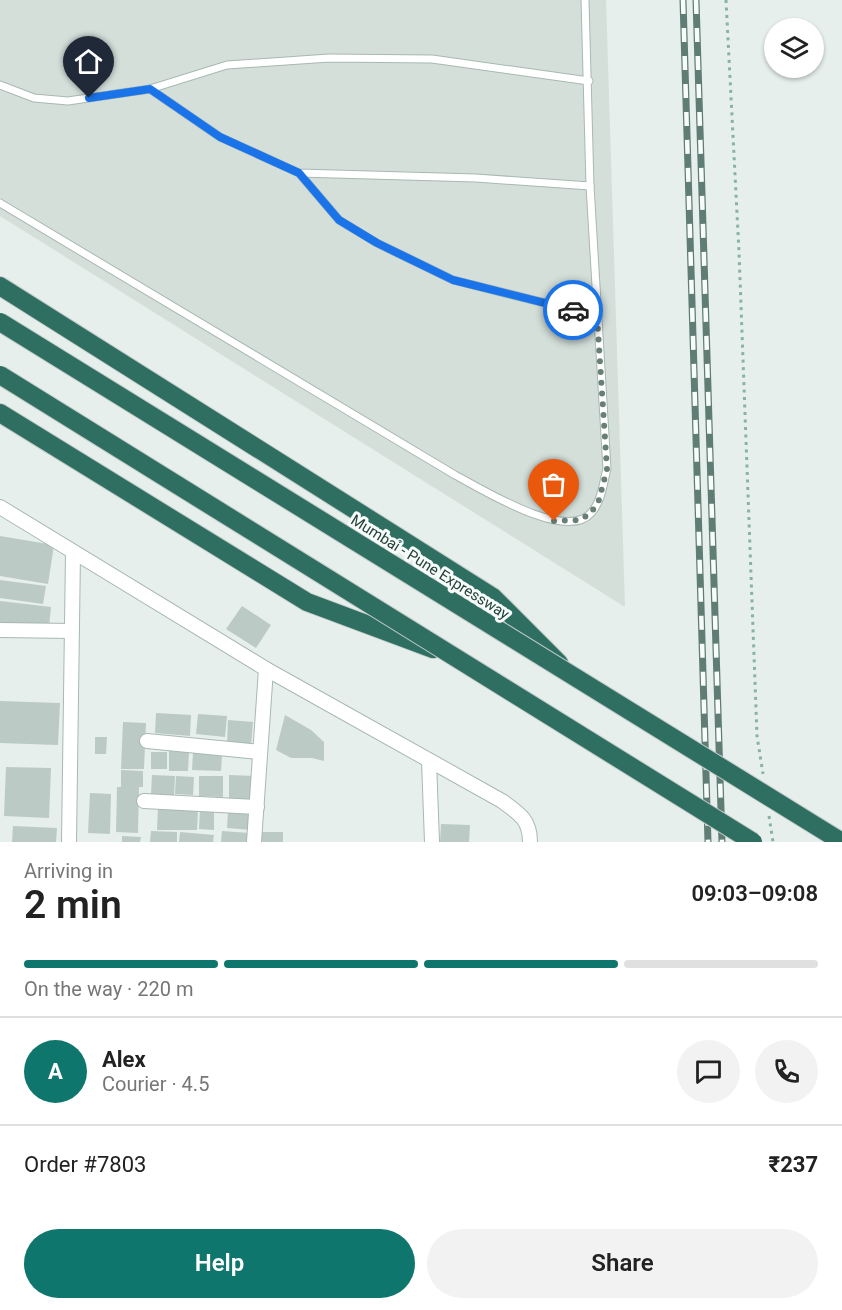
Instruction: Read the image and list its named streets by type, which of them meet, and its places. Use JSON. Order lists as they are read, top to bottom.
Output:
{
  "streets": {
    "highway": ["Mumbai - Pune Expressway"]
  },
  "page": {
    "heading": ["2 min", "Arriving in", "09:03–09:08"],
    "panel": [
      "Alex",
      "Courier · 4.5",
      "Order #7803",
      "₹237"
    ],
    "bar": "On the way · 220 m",
    "round": "A",
    "buttons": ["Help", "Share"]
  }
}
